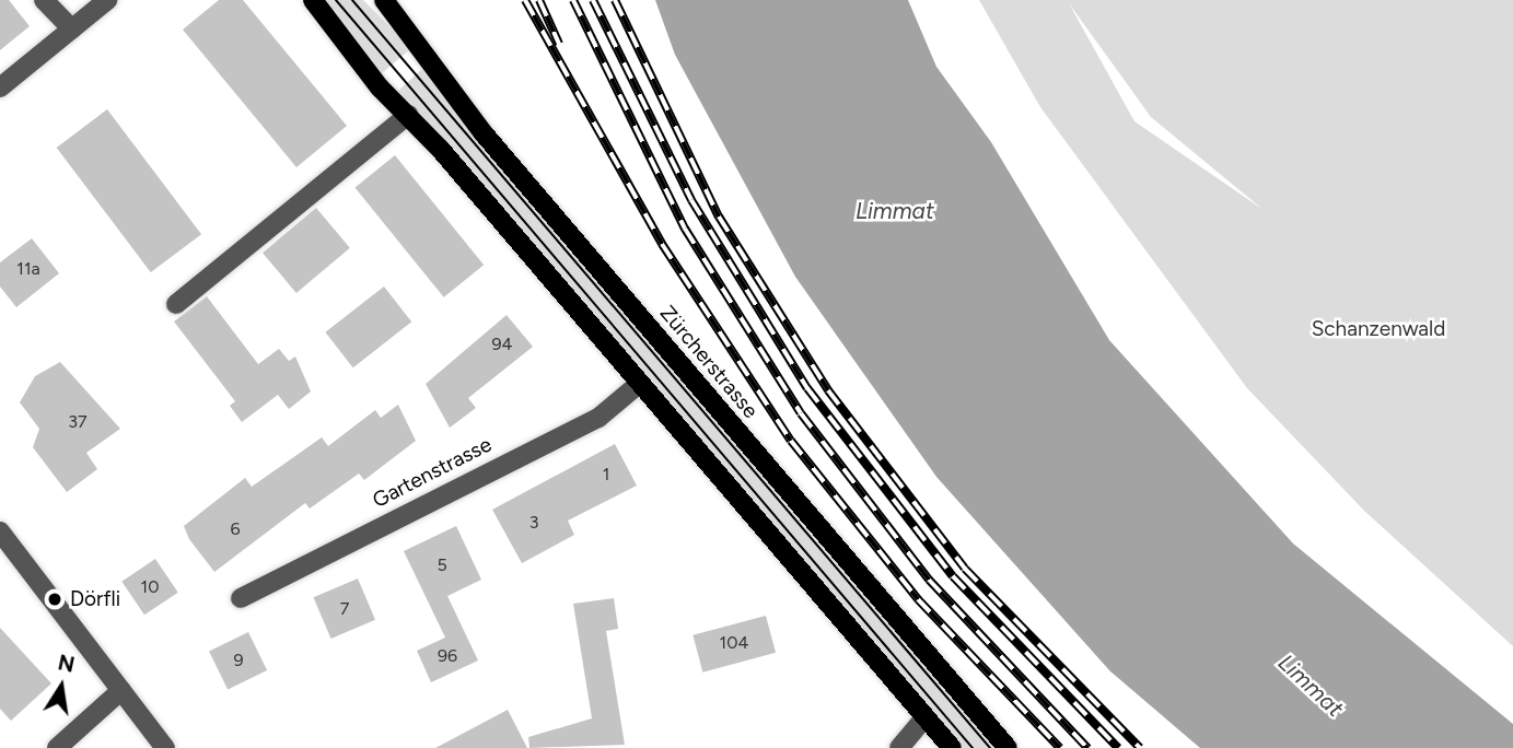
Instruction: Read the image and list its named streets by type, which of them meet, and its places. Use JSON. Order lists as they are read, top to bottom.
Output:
{
  "streets": {
    "main road": ["Zürcherstrasse"],
    "street": ["Gartenstrasse"]
  },
  "water": ["Limmat"],
  "parks": ["Schanzenwald"],
  "places": ["Dörfli"],
  "house_numbers": [
    "11a",
    "94",
    "37",
    "1",
    "3",
    "6",
    "5",
    "10",
    "7",
    "104",
    "96",
    "9"
  ],
  "north": "top"
}
